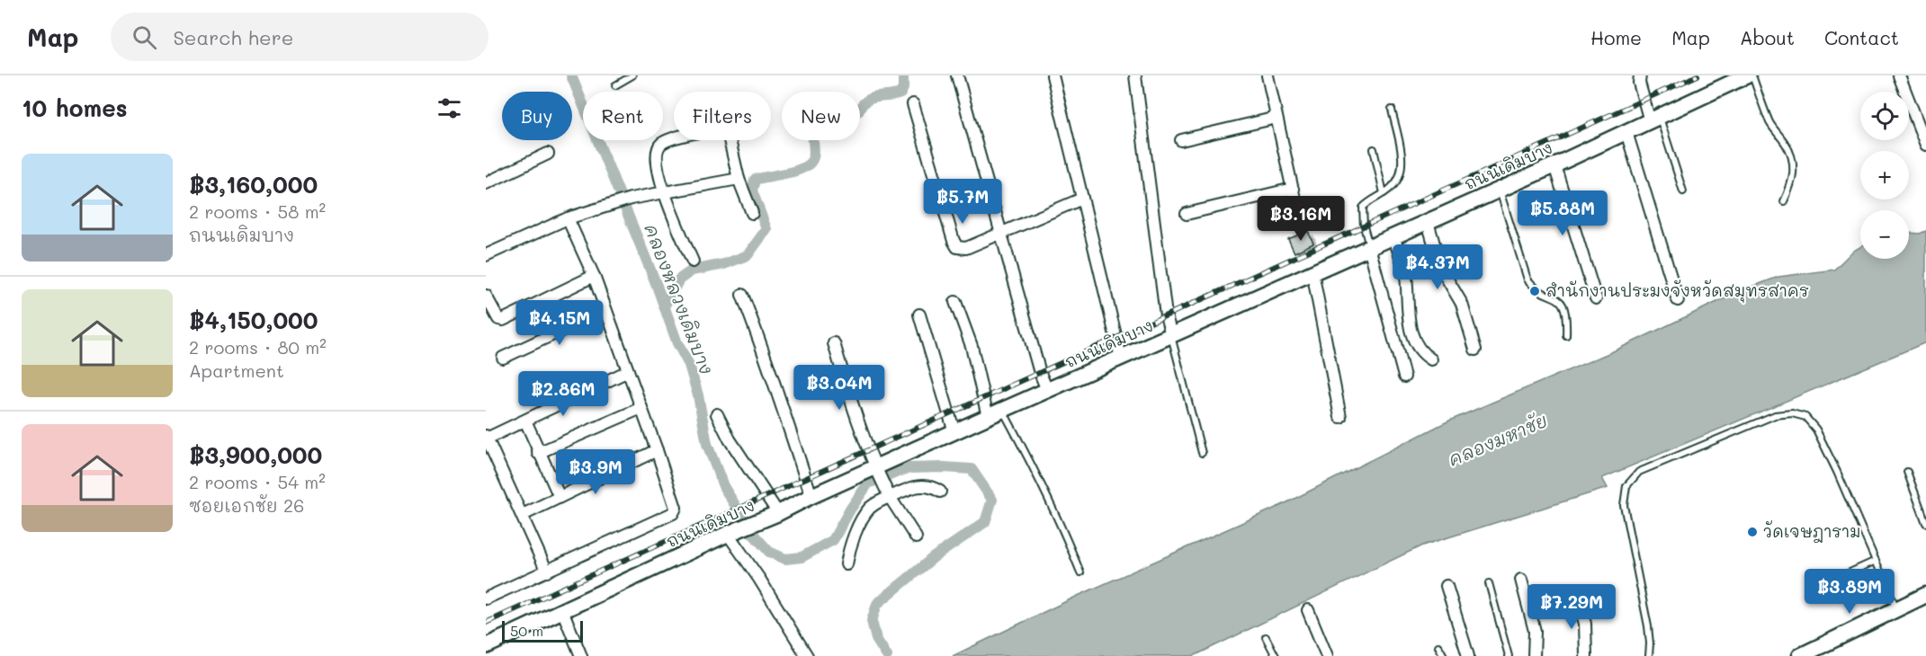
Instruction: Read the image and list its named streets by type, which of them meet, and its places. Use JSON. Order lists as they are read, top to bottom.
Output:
{
  "streets": {
    "street": ["ถนนเดิมบาง"]
  },
  "water": ["คลองหลวงเดิมบาง", "คลองมหาชัย"],
  "places": ["สำนักงานประมงจังหวัดสมุทรสาคร", "วัดเจษฎาราม"],
  "scale_bar": "50 m",
  "page": {
    "header": "Map",
    "search": "Search here",
    "nav": [
      "Home",
      "Map",
      "About",
      "Contact"
    ],
    "heading": "10 homes",
    "map_buttons": ["+", "−"],
    "chip": [
      "Buy",
      "Rent",
      "Filters",
      "New"
    ],
    "list": [
      {
        "name": "฿3,160,000",
        "note": "2 rooms · 58 m² · ถนนเดิมบาง"
      },
      {
        "name": "฿4,150,000",
        "note": "2 rooms · 80 m² · Apartment"
      },
      {
        "name": "฿3,900,000",
        "note": "2 rooms · 54 m² · ซอยเอกชัย 26"
      }
    ],
    "price": [
      "฿5.7M",
      "฿5.88M",
      "฿3.16M",
      "฿4.37M",
      "฿4.15M",
      "฿3.04M",
      "฿2.86M",
      "฿3.9M",
      "฿3.89M",
      "฿7.29M"
    ],
    "scale": "50 m"
  }
}
